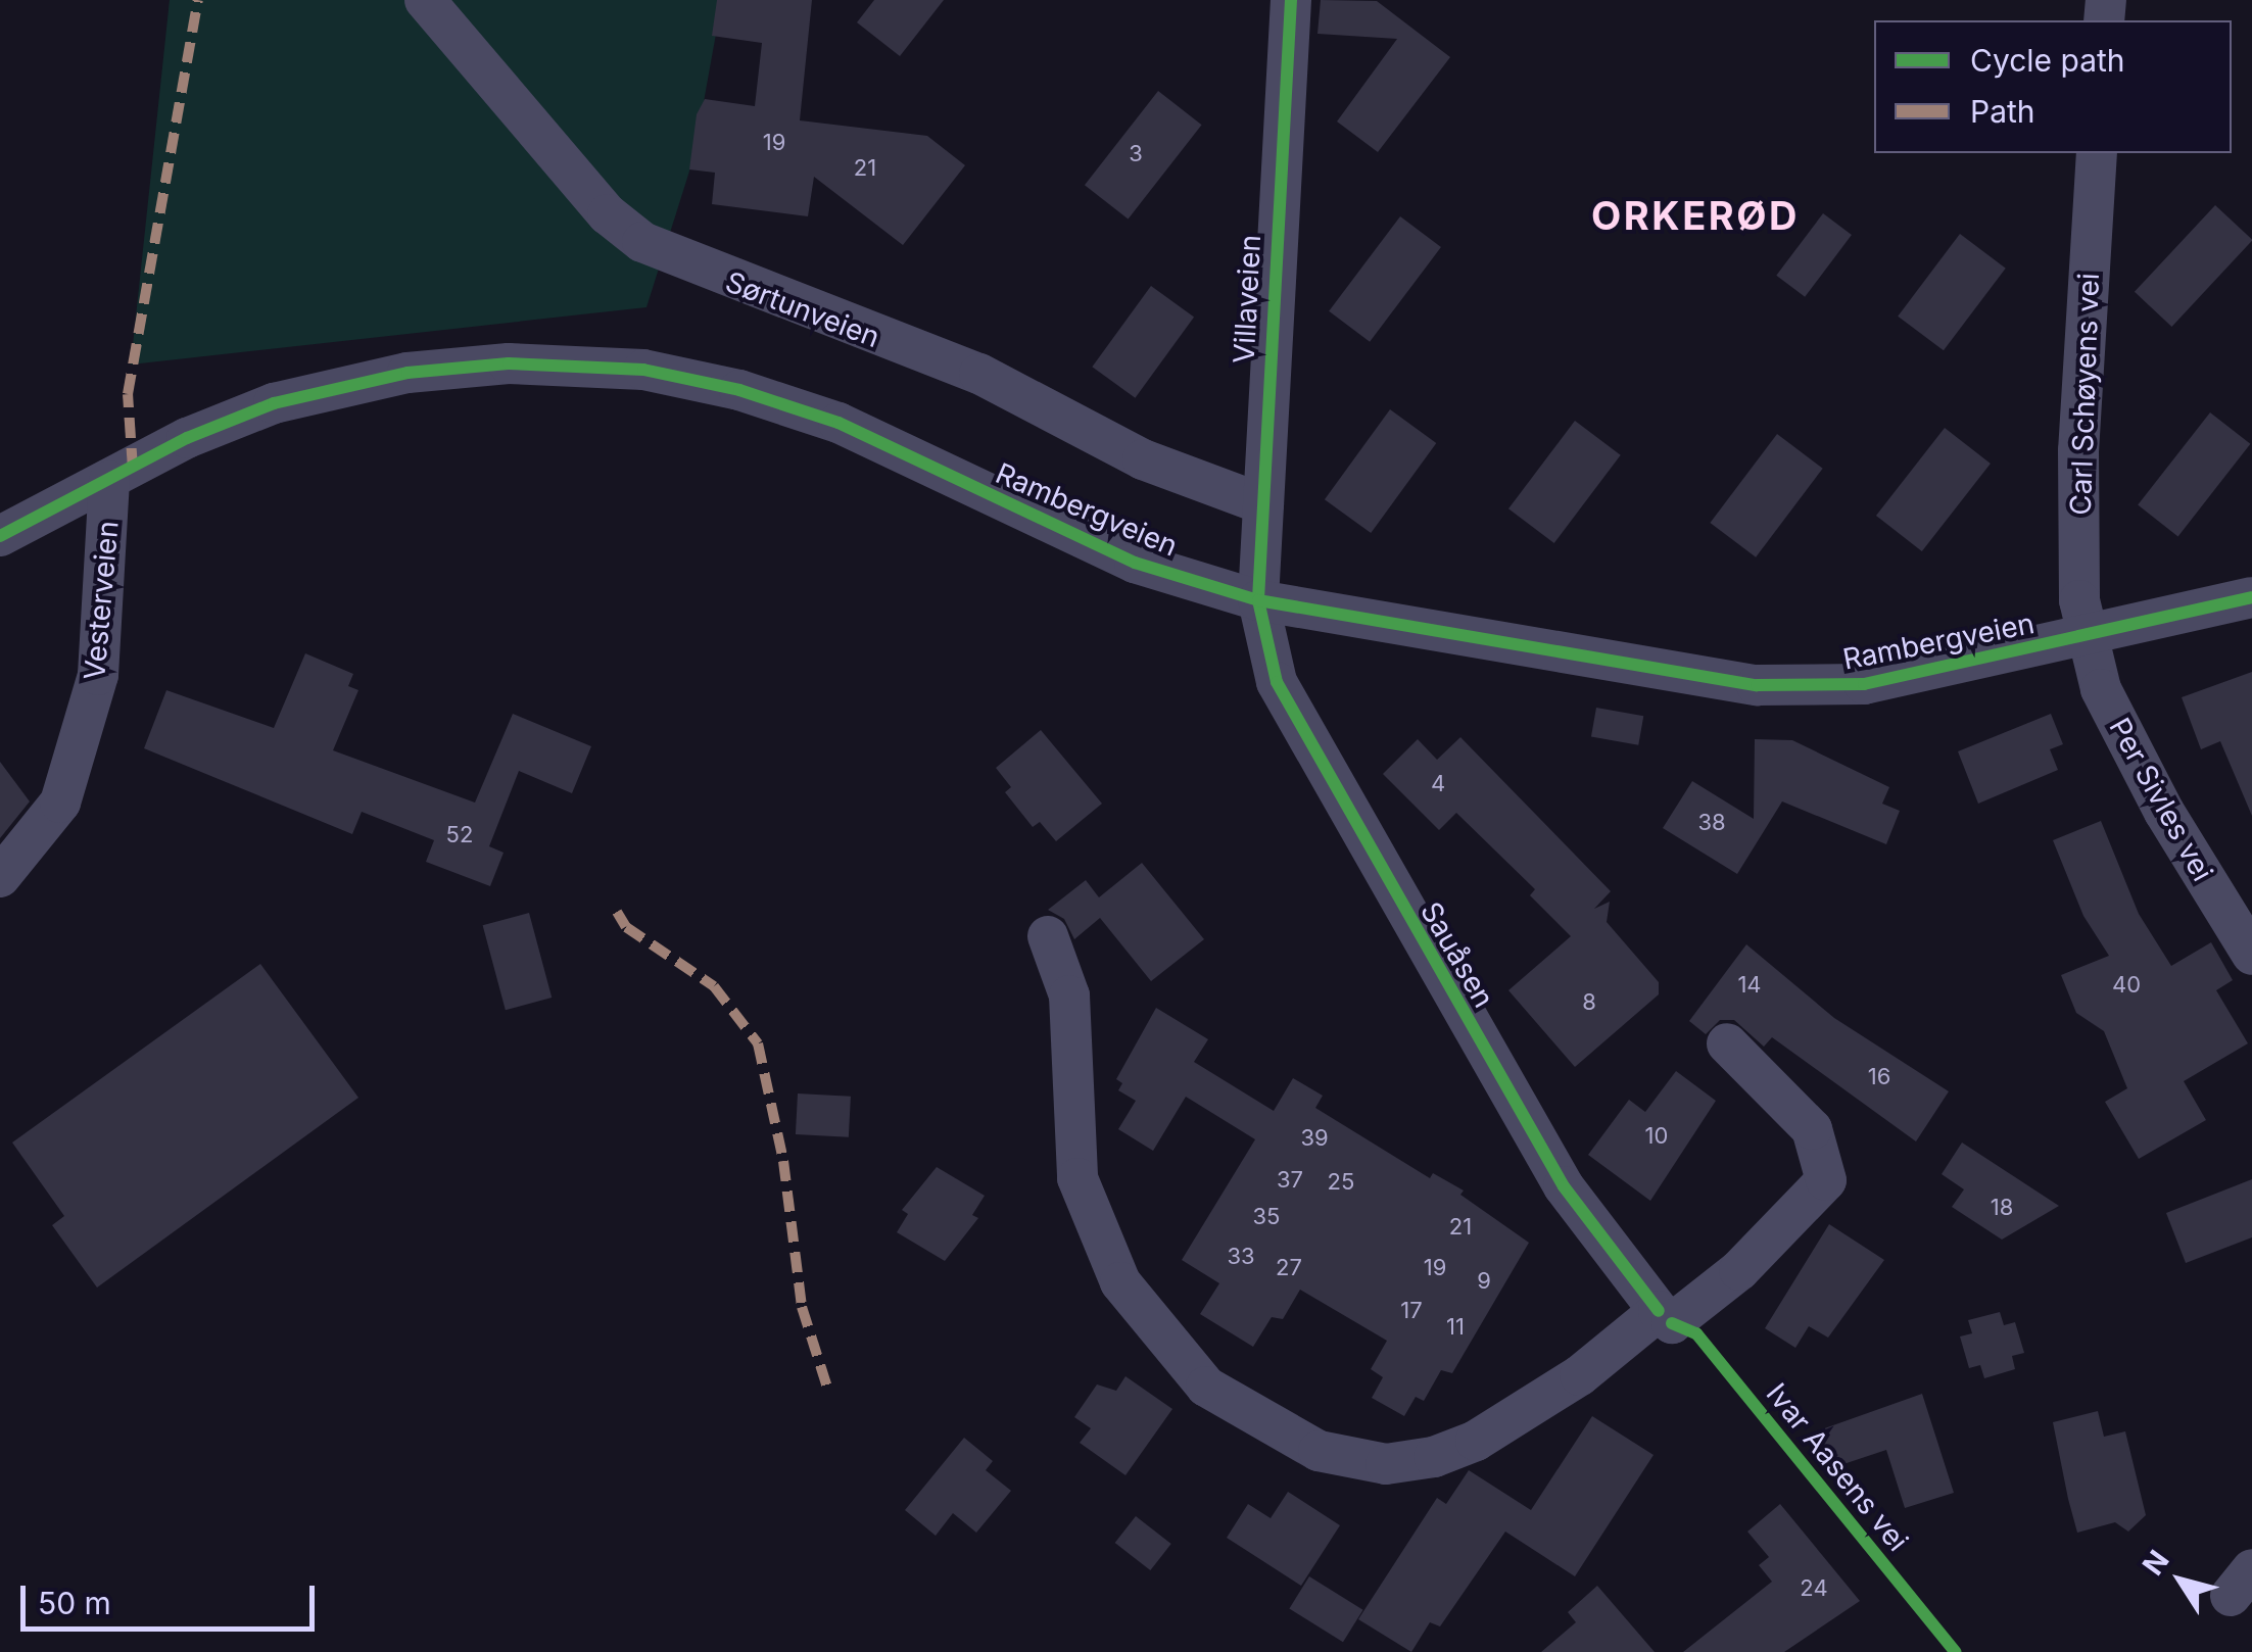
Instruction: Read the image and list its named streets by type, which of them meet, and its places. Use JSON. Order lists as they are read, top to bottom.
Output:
{
  "streets": {
    "street": [
      "Villaveien",
      "Sørtunveien",
      "Carl Schøyens vei",
      "Rambergveien",
      "Vesterveien",
      "Per Sivles vei",
      "Sauåsen"
    ],
    "cycle path": ["Ivar Aasens vei"]
  },
  "crossings": [
    ["Villaveien", "Sørtunveien"],
    ["Villaveien", "Rambergveien"],
    ["Villaveien", "Sauåsen"],
    ["Carl Schøyens vei", "Rambergveien"],
    ["Carl Schøyens vei", "Per Sivles vei"],
    ["Rambergveien", "Vesterveien"],
    ["Rambergveien", "Per Sivles vei"],
    ["Rambergveien", "Sauåsen"]
  ],
  "districts": ["ORKERØD"],
  "house_numbers": [
    "19",
    "3",
    "21",
    "4",
    "38",
    "52",
    "14",
    "40",
    "8",
    "16",
    "10",
    "39",
    "37",
    "25",
    "18",
    "35",
    "21",
    "33",
    "27",
    "19",
    "9",
    "17",
    "11",
    "24"
  ],
  "legend": ["Cycle path", "Path"],
  "scale_bar": "50 m",
  "north": "top left"
}
